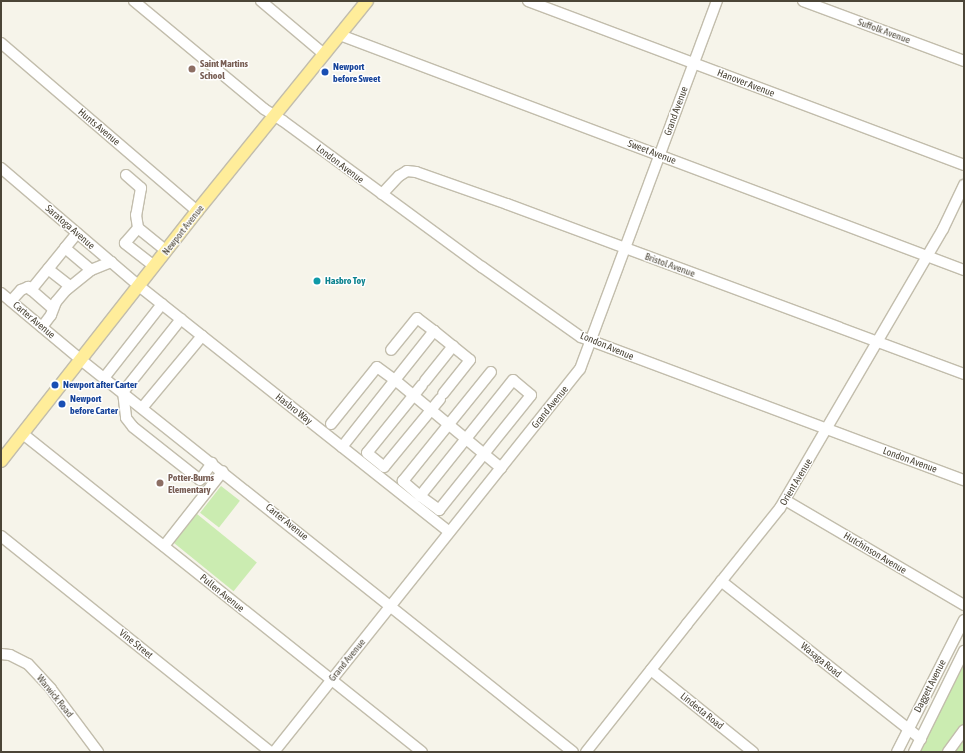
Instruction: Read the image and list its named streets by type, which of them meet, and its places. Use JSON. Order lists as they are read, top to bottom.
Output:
{
  "streets": {
    "main road": ["Newport Avenue"],
    "street": [
      "Suffolk Avenue",
      "Hanover Avenue",
      "Grand Avenue",
      "Hunts Avenue",
      "Sweet Avenue",
      "London Avenue",
      "Saratoga Avenue",
      "Bristol Avenue",
      "Carter Avenue",
      "Hasbro Way",
      "Orient Avenue",
      "Hutchinson Avenue",
      "Pullen Avenue",
      "Vine Street",
      "Wasaga Road",
      "Daggett Avenue",
      "Warwick Road",
      "Lindesta Road"
    ]
  },
  "crossings": [
    ["Hanover Avenue", "Grand Avenue"],
    ["Grand Avenue", "Sweet Avenue"],
    ["Grand Avenue", "London Avenue"],
    ["Grand Avenue", "Bristol Avenue"],
    ["Grand Avenue", "Carter Avenue"],
    ["Grand Avenue", "Hasbro Way"],
    ["Grand Avenue", "Pullen Avenue"],
    ["Hunts Avenue", "Newport Avenue"],
    ["Sweet Avenue", "Newport Avenue"],
    ["Sweet Avenue", "Orient Avenue"],
    ["London Avenue", "Newport Avenue"],
    ["London Avenue", "Bristol Avenue"],
    ["London Avenue", "Orient Avenue"],
    ["Saratoga Avenue", "Newport Avenue"],
    ["Saratoga Avenue", "Hasbro Way"],
    ["Newport Avenue", "Carter Avenue"],
    ["Newport Avenue", "Hasbro Way"],
    ["Newport Avenue", "Pullen Avenue"],
    ["Bristol Avenue", "Orient Avenue"],
    ["Orient Avenue", "Hutchinson Avenue"],
    ["Orient Avenue", "Wasaga Road"],
    ["Orient Avenue", "Lindesta Road"],
    ["Wasaga Road", "Daggett Avenue"]
  ],
  "places": [
    "Saint Martins School",
    "Newport before Sweet",
    "Hasbro Toy",
    "Newport after Carter",
    "Newport before Carter",
    "Potter-Burns Elementary"
  ]
}
